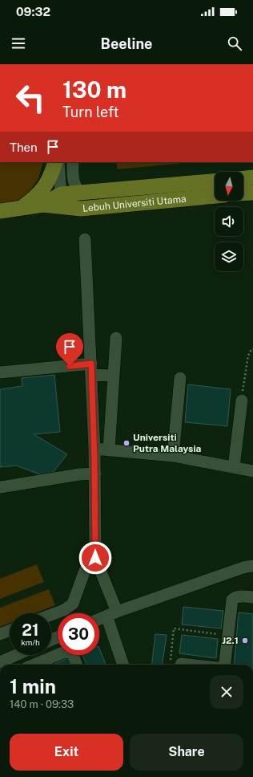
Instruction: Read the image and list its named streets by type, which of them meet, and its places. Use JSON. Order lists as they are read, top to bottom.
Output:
{
  "streets": {
    "main road": ["Lebuh Universiti Utama"]
  },
  "places": ["Universiti Putra Malaysia", "J2.1"],
  "north": "bottom",
  "page": {
    "status": "09:32",
    "header": "Beeline",
    "turn": ["130 m", "Turn left"],
    "then": "Then",
    "speed": "21 km/h",
    "limit": "30",
    "heading": ["1 min", "140 m · 09:33"],
    "buttons": ["Exit", "Share"]
  }
}
